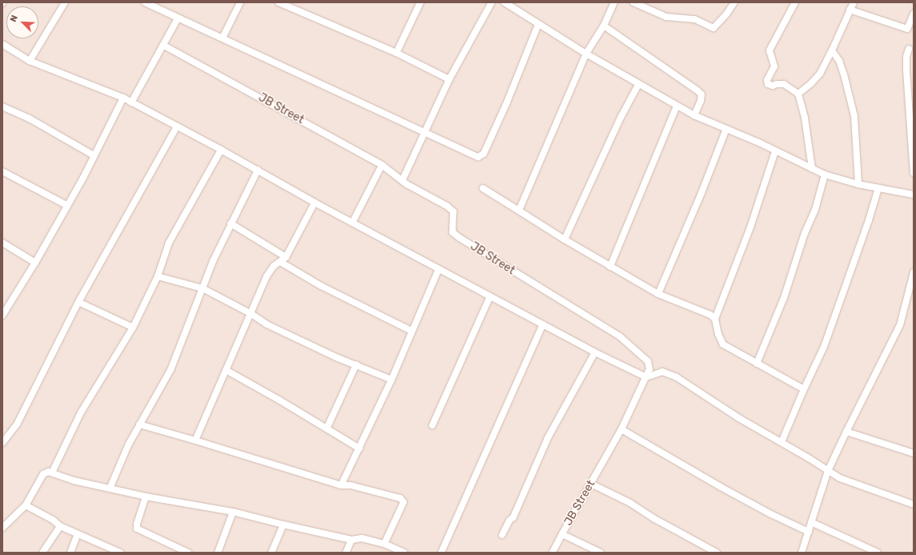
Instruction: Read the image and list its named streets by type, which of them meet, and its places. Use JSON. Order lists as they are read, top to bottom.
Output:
{
  "streets": {
    "street": ["JB Street"]
  },
  "north": "top left"
}
